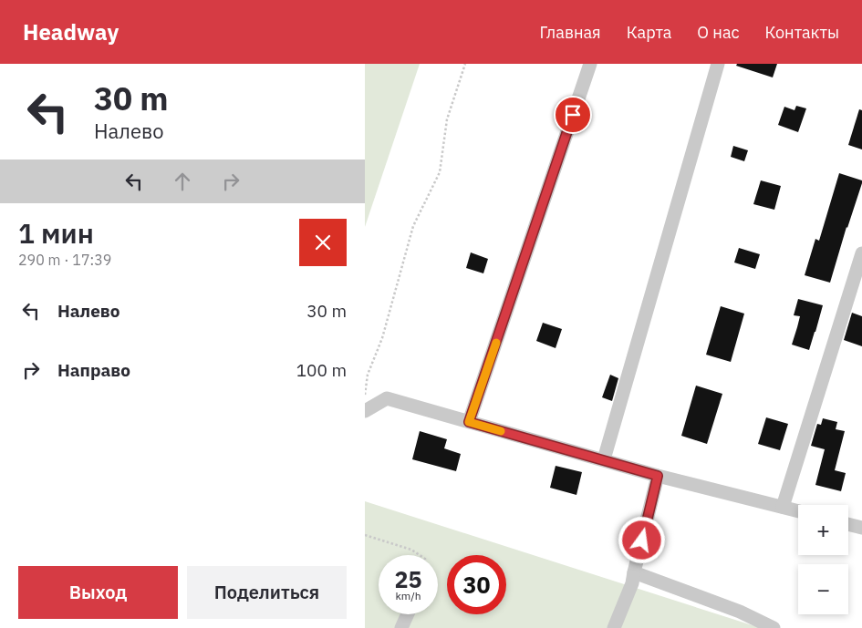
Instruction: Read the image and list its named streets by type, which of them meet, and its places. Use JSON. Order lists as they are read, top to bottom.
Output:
{
  "page": {
    "header": "Headway",
    "nav": [
      "Главная",
      "Карта",
      "О нас",
      "Контакты"
    ],
    "turn": ["30 m", "Налево"],
    "heading": ["1 мин", "290 m · 17:39"],
    "list": [
      {
        "name": "Налево",
        "value": "30 m"
      },
      {
        "name": "Направо",
        "value": "100 m"
      }
    ],
    "map_buttons": ["+", "−"],
    "speed": "25 km/h",
    "limit": "30",
    "buttons": ["Выход", "Поделиться"]
  }
}
